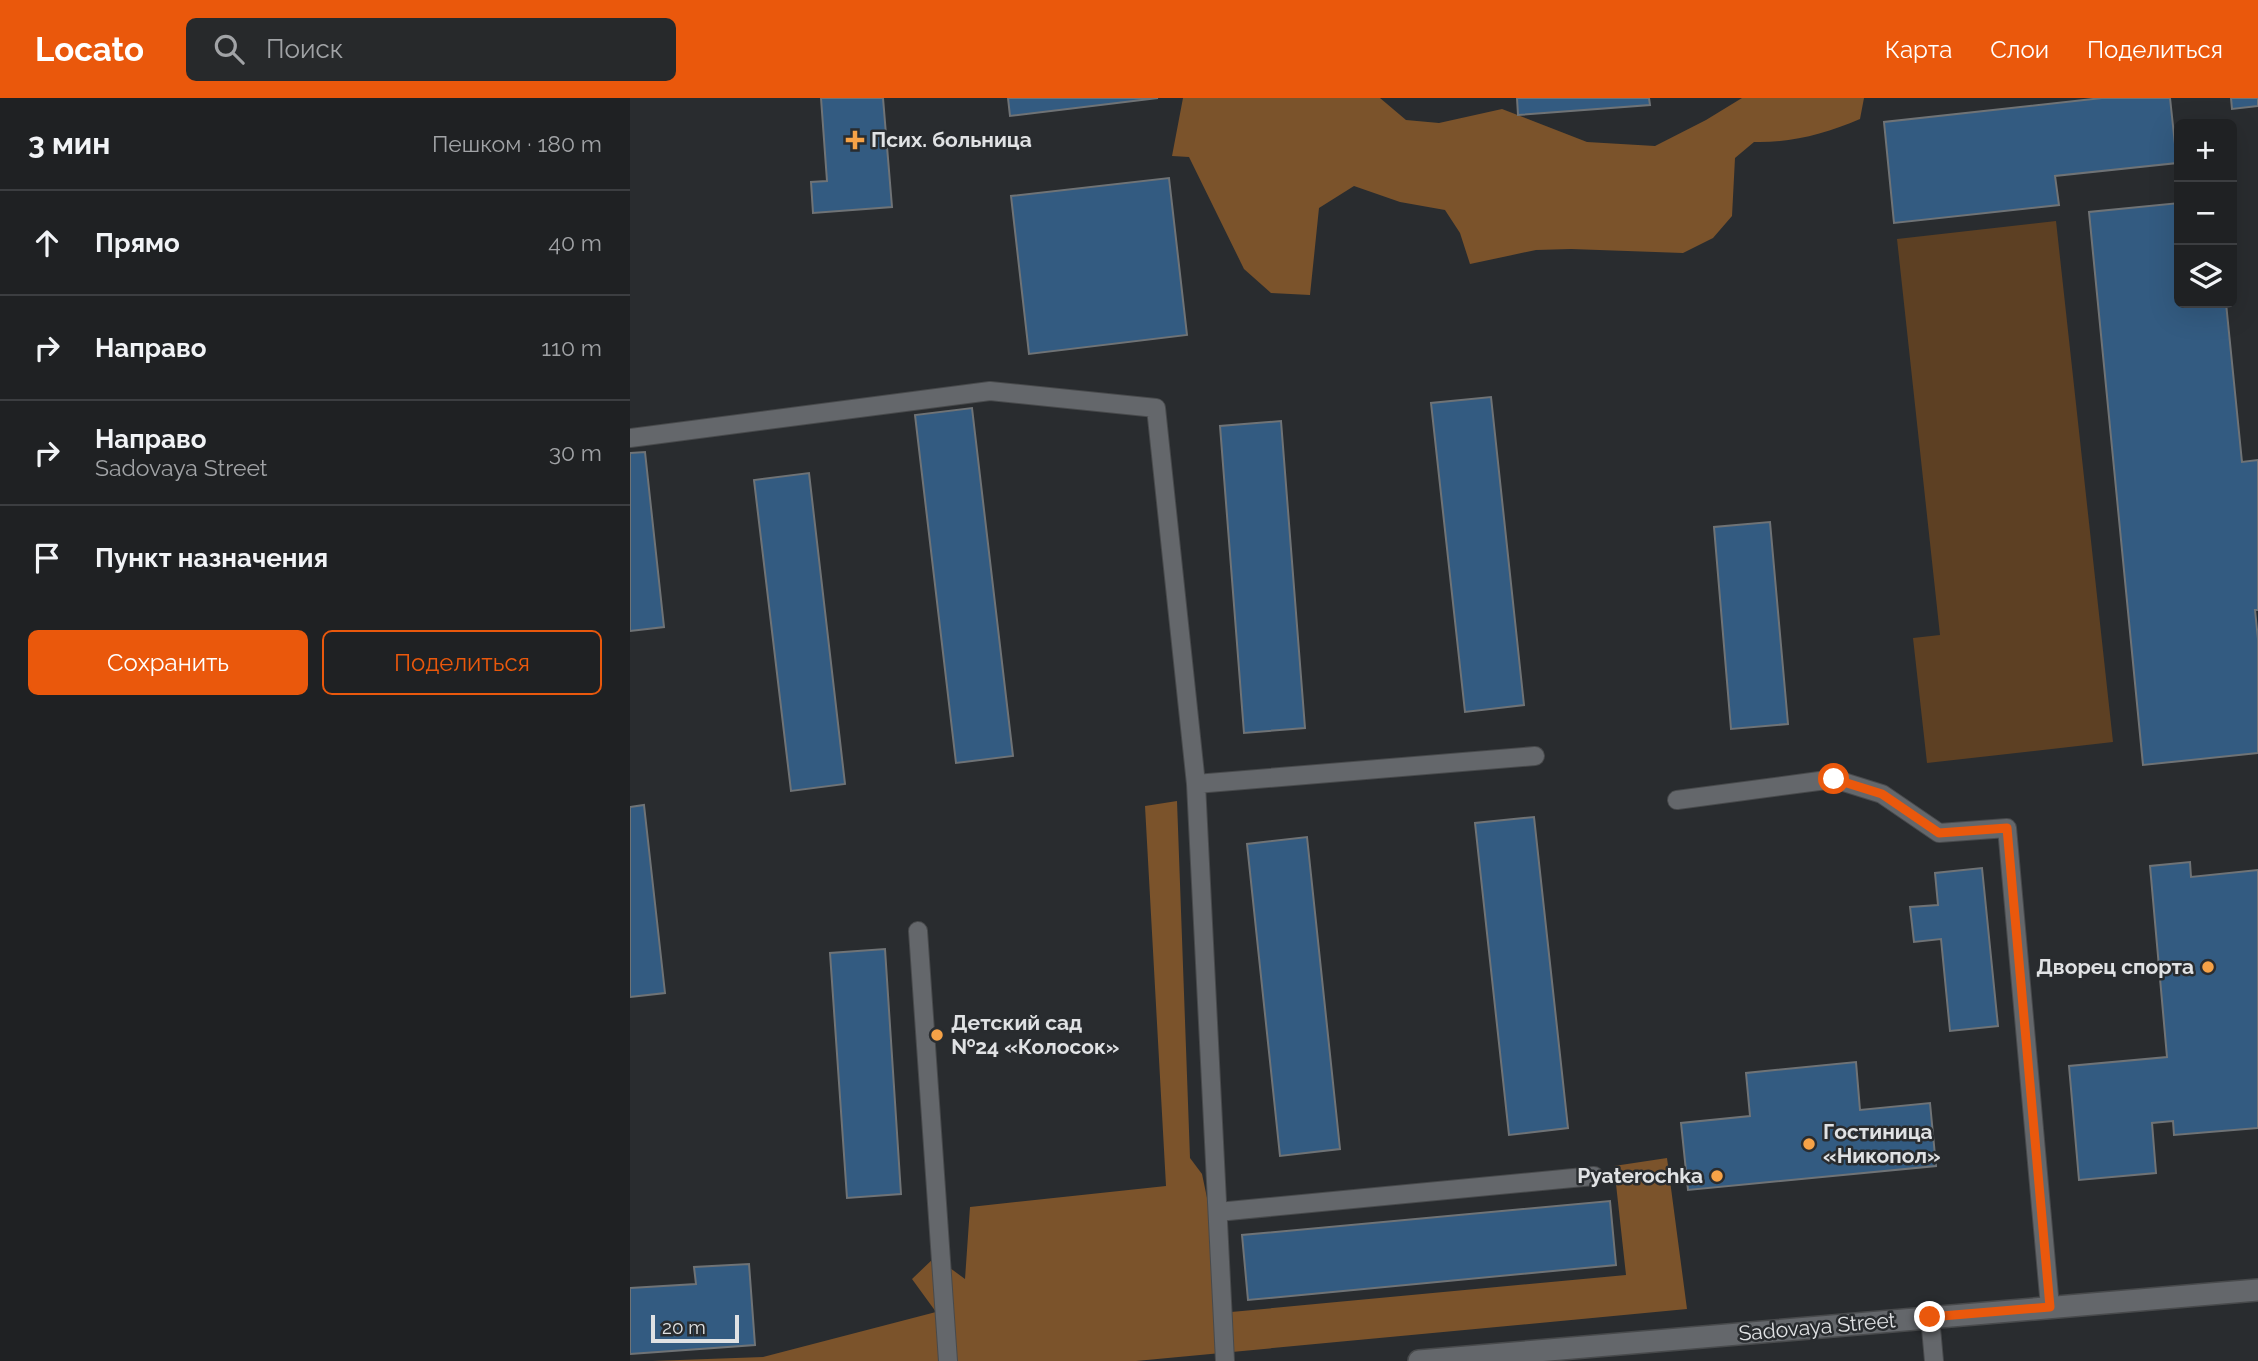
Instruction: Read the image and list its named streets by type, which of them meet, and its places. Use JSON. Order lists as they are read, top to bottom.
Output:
{
  "streets": {
    "street": ["Sadovaya Street"]
  },
  "places": {
    "health": ["Псих. больница"],
    "other": [
      "Дворец спорта",
      "Детский сад №24 «Колосок»",
      "Гостиница «Никопол»",
      "Pyaterochka"
    ]
  },
  "scale_bar": "20 m",
  "page": {
    "header": "Locato",
    "search": "Поиск",
    "nav": ["Карта", "Слои", "Поделиться"],
    "heading": ["3 мин", "Пешком · 180 m"],
    "map_buttons": ["+", "−"],
    "list": [
      ["Прямо", "40 m"],
      ["Направо", "110 m"],
      ["Направо", "Sadovaya Street", "30 m"],
      "Пункт назначения"
    ],
    "buttons": ["Сохранить", "Поделиться"],
    "scale": "20 m"
  }
}
